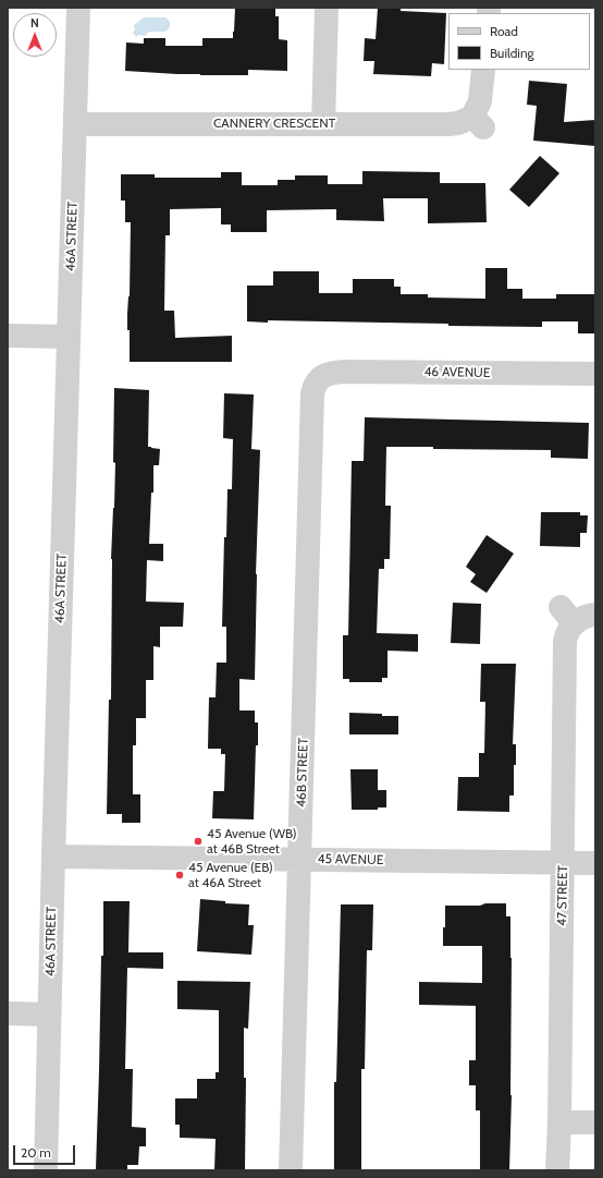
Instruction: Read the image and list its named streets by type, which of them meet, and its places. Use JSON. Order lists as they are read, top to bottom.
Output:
{
  "streets": {
    "street": [
      "CANNERY CRESCENT",
      "46A STREET",
      "46 AVENUE",
      "46B STREET",
      "45 AVENUE",
      "47 STREET"
    ]
  },
  "crossings": [
    ["CANNERY CRESCENT", "46A STREET"],
    ["46A STREET", "45 AVENUE"],
    ["46 AVENUE", "46B STREET"],
    ["46B STREET", "45 AVENUE"],
    ["45 AVENUE", "47 STREET"]
  ],
  "places": ["45 Avenue (WB) at 46B Street", "45 Avenue (EB) at 46A Street"],
  "legend": ["Road", "Building"],
  "scale_bar": "20 m",
  "north": "top"
}
